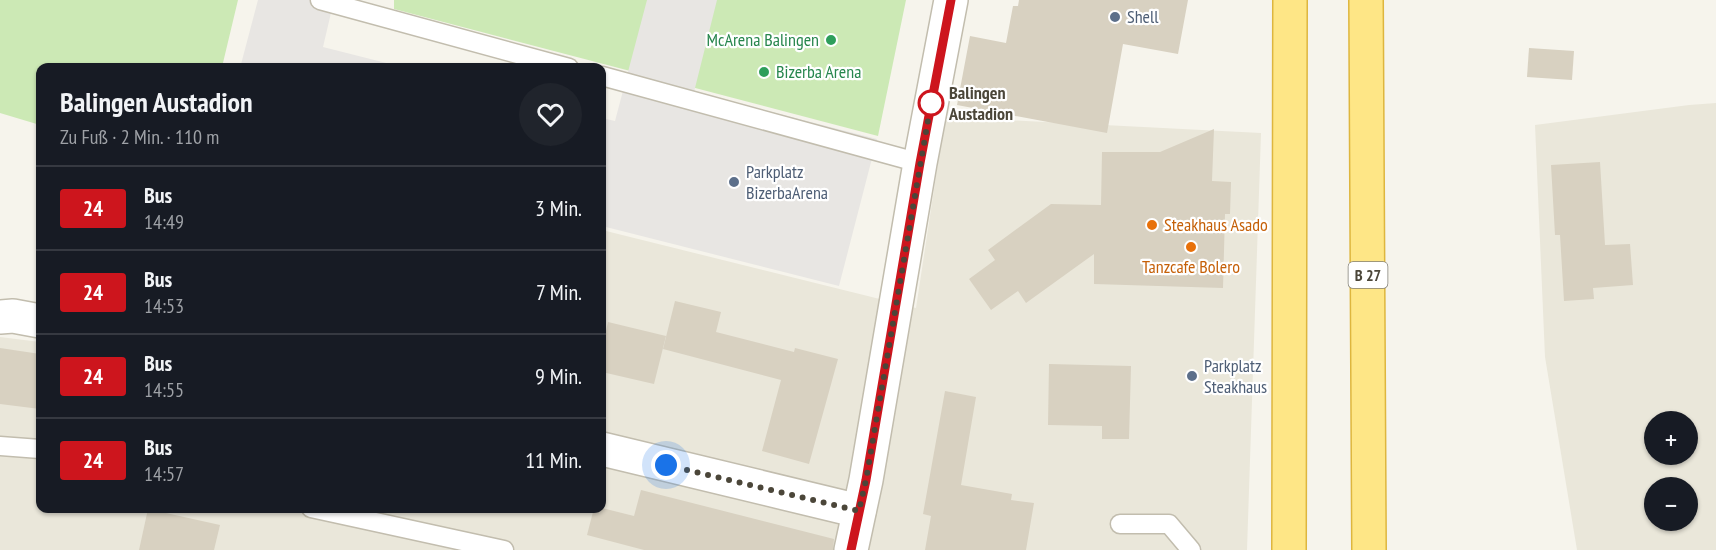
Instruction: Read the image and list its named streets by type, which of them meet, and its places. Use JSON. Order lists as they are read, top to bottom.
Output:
{
  "streets": {
    "highway": ["B 27"]
  },
  "places": [
    "Shell",
    "McArena Balingen",
    "Bizerba Arena",
    "Balingen Austadion",
    "Parkplatz BizerbaArena",
    "Steakhaus Asado",
    "Tanzcafe Bolero",
    "Parkplatz Steakhaus"
  ],
  "lines": ["bus line 24"],
  "page": {
    "heading": ["Balingen Austadion", "Zu Fuß · 2 Min. · 110 m"],
    "list": [
      {
        "mark": "24",
        "name": "Bus",
        "note": "14:49",
        "value": "3 Min."
      },
      {
        "mark": "24",
        "name": "Bus",
        "note": "14:53",
        "value": "7 Min."
      },
      {
        "mark": "24",
        "name": "Bus",
        "note": "14:55",
        "value": "9 Min."
      },
      {
        "mark": "24",
        "name": "Bus",
        "note": "14:57",
        "value": "11 Min."
      }
    ],
    "map_buttons": ["+", "−"]
  }
}
